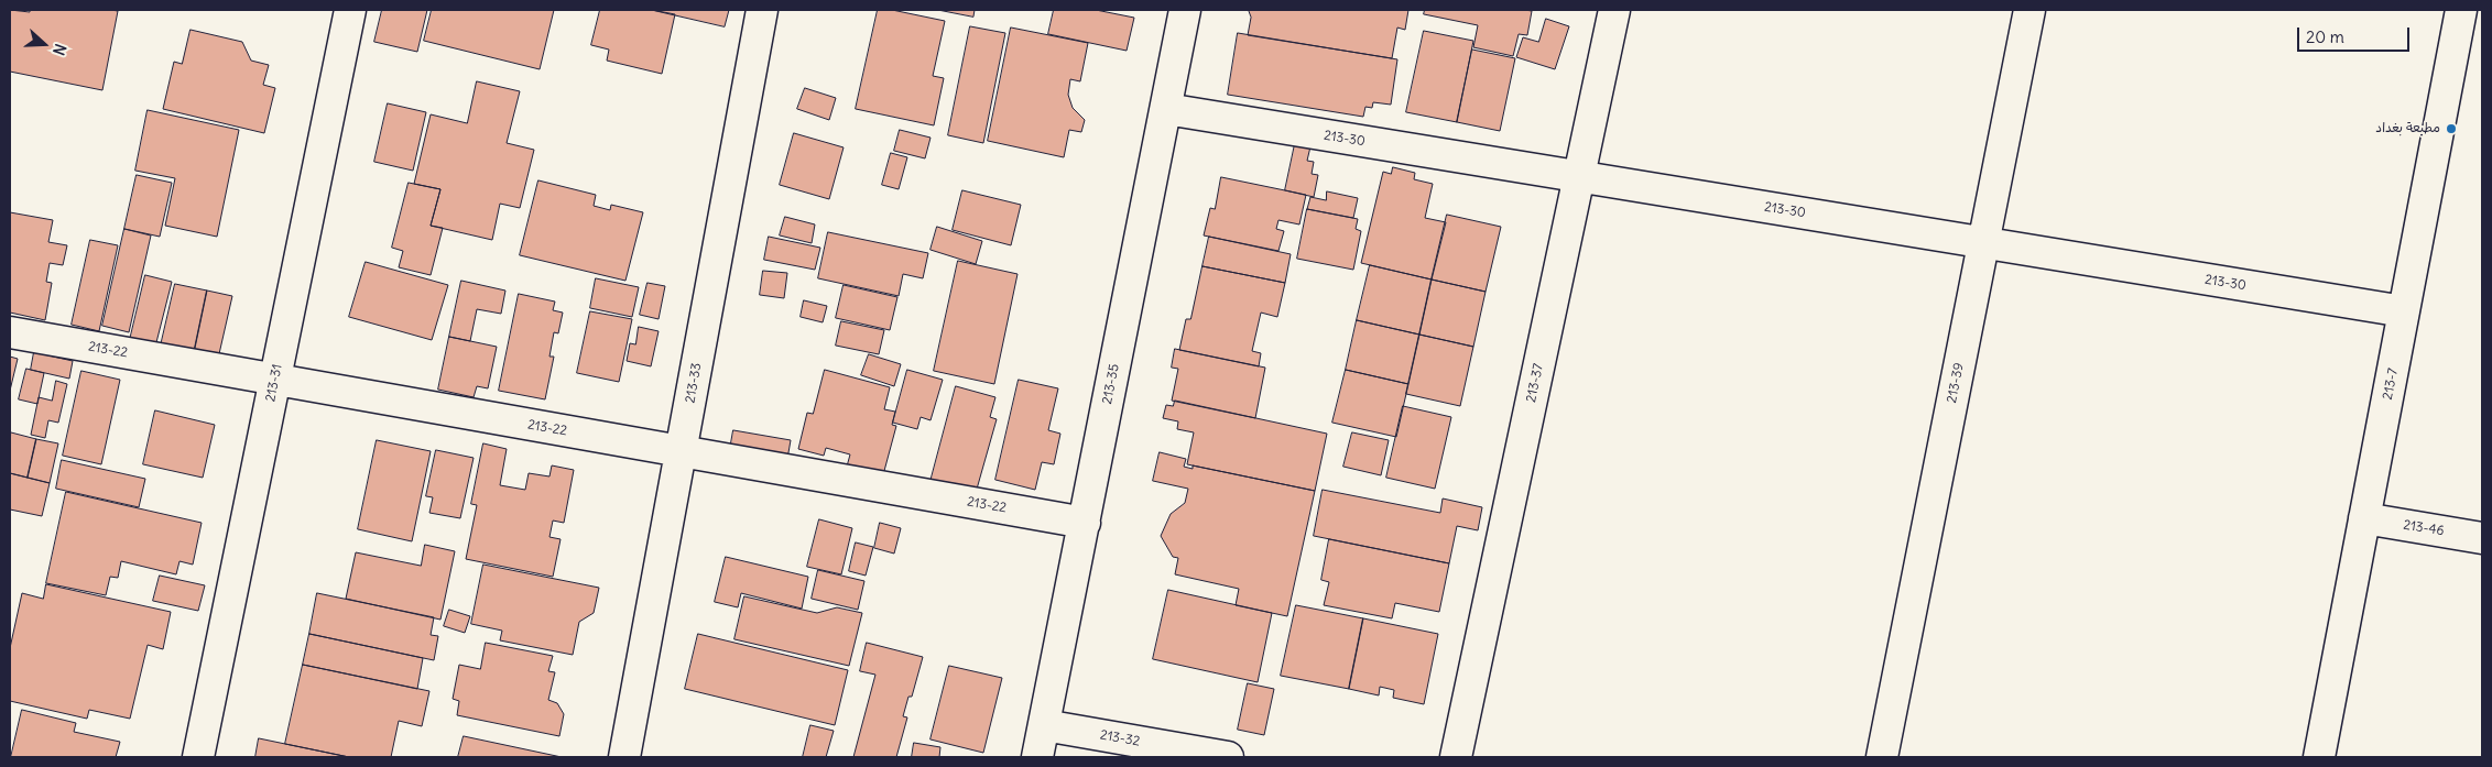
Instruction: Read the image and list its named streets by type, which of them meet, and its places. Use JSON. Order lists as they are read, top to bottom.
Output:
{
  "streets": {
    "street": [
      "213-30",
      "213-22",
      "213-31",
      "213-33",
      "213-37",
      "213-39",
      "213-35",
      "213-7",
      "213-46",
      "213-32"
    ]
  },
  "crossings": [
    ["213-30", "213-37"],
    ["213-30", "213-39"],
    ["213-30", "213-35"],
    ["213-30", "213-7"],
    ["213-22", "213-31"],
    ["213-22", "213-33"],
    ["213-22", "213-35"],
    ["213-35", "213-32"],
    ["213-7", "213-46"]
  ],
  "places": ["مطبعة بغداد"],
  "scale_bar": "20 m",
  "north": "right"
}
